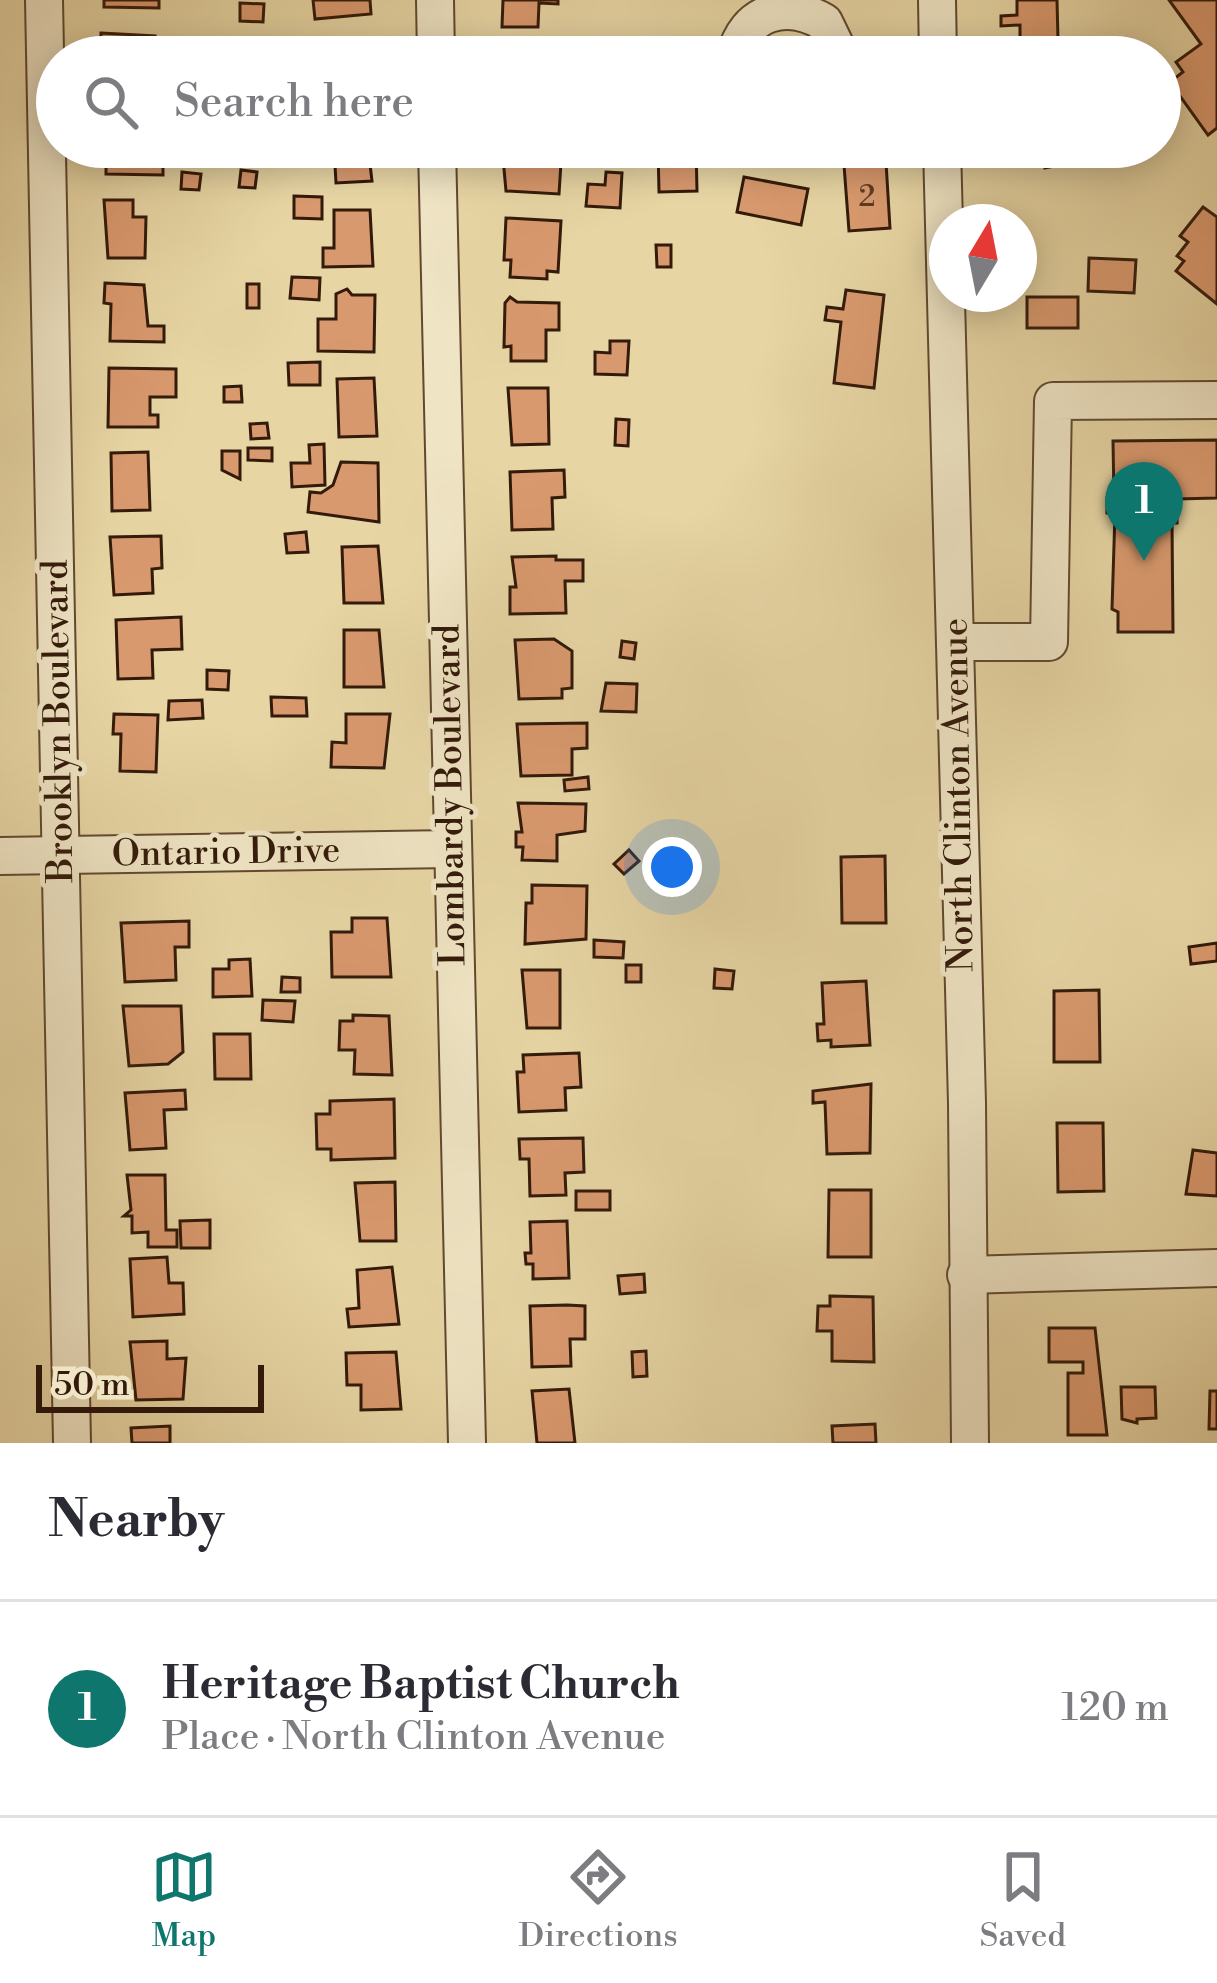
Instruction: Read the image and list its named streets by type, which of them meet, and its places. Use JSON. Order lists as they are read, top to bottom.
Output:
{
  "streets": {
    "street": [
      "Brooklyn Boulevard",
      "Lombardy Boulevard",
      "North Clinton Avenue",
      "Ontario Drive"
    ]
  },
  "crossings": [
    ["Brooklyn Boulevard", "Ontario Drive"],
    ["Lombardy Boulevard", "Ontario Drive"]
  ],
  "house_numbers": ["2"],
  "scale_bar": "50 m",
  "north": "top",
  "page": {
    "search": "Search here",
    "pins": "1",
    "scale": "50 m",
    "heading": "Nearby",
    "list": [
      {
        "mark": "1",
        "name": "Heritage Baptist Church",
        "note": "Place · North Clinton Avenue",
        "value": "120 m"
      }
    ],
    "nav": ["Map", "Directions", "Saved"]
  }
}
